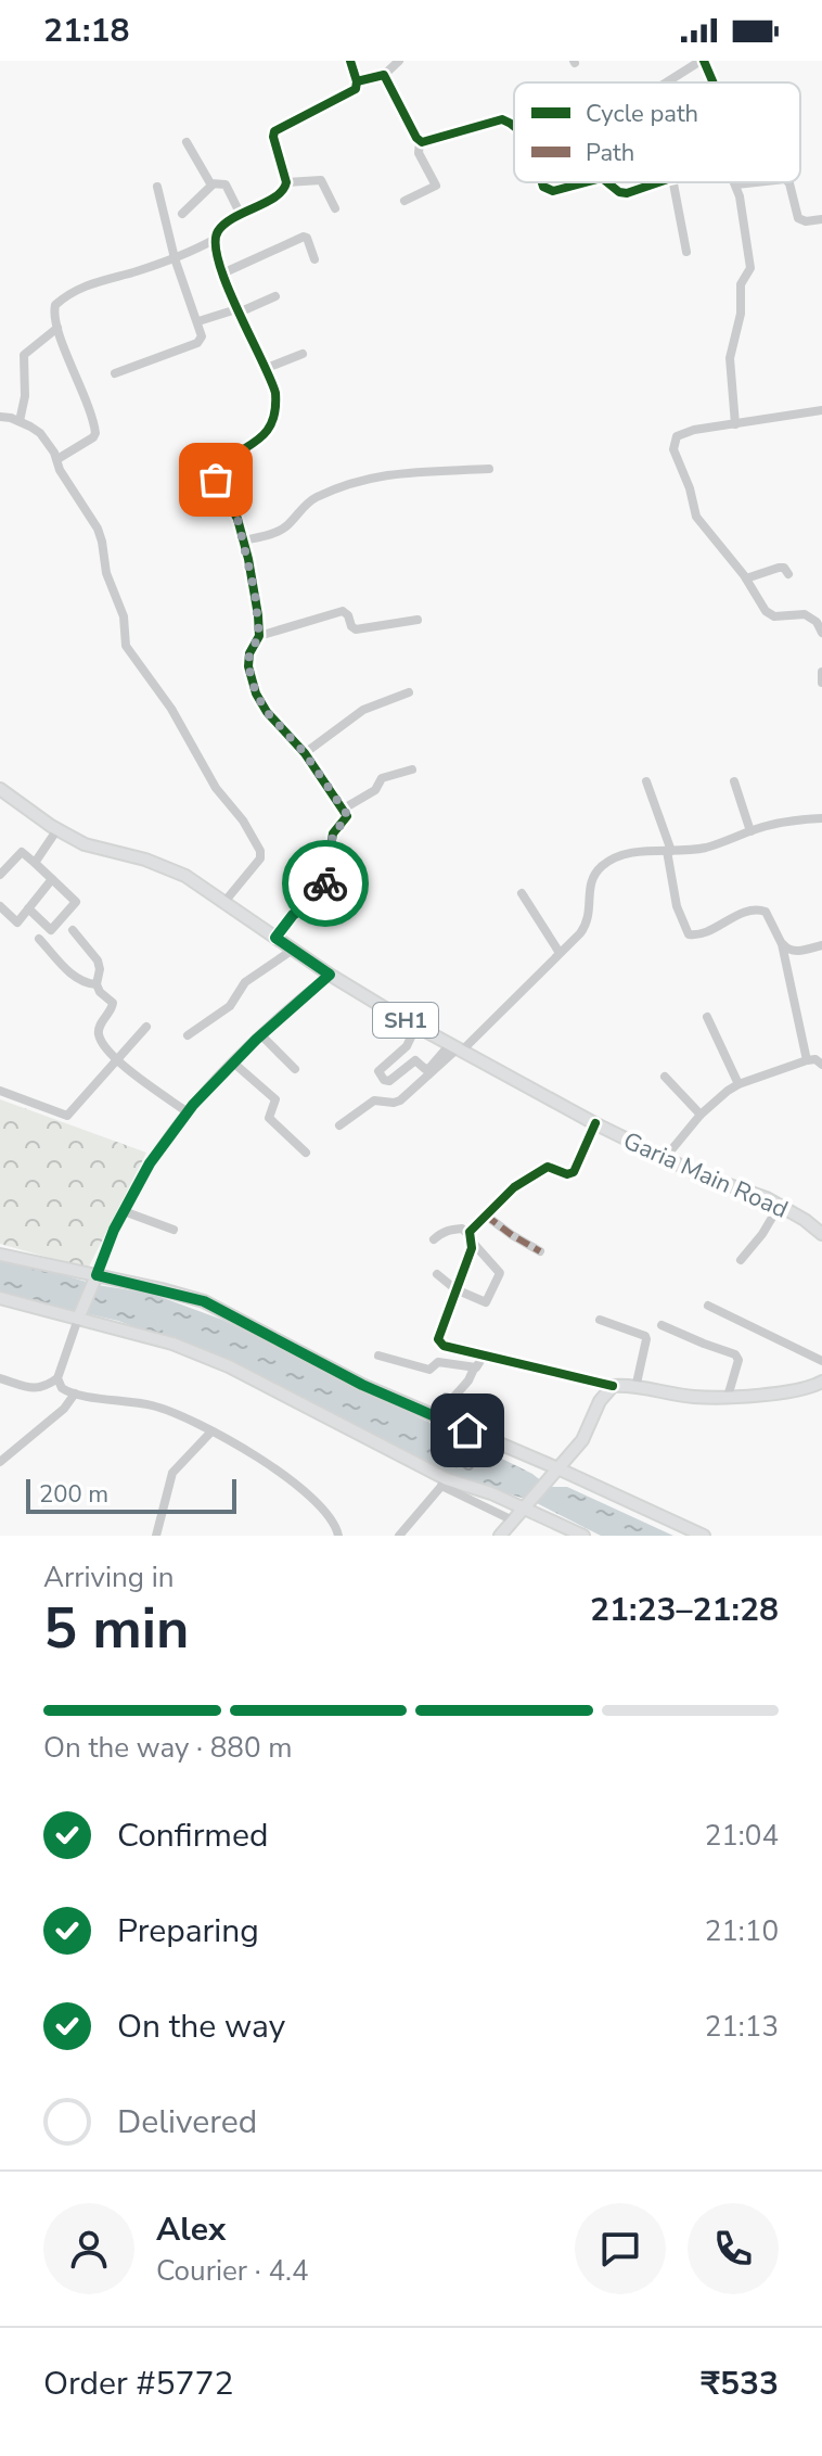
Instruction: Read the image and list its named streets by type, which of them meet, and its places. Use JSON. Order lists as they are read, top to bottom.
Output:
{
  "streets": {
    "main road": ["SH1", "Garia Main Road"]
  },
  "legend": ["Cycle path", "Path"],
  "scale_bar": "200 m",
  "page": {
    "status": "21:18",
    "scale": "200 m",
    "heading": ["5 min", "Arriving in", "21:23–21:28"],
    "panel": [
      "Alex",
      "Courier · 4.4",
      "Order #5772",
      "₹533"
    ],
    "bar": "On the way · 880 m",
    "list": [
      ["Confirmed", "21:04"],
      ["Preparing", "21:10"],
      ["On the way", "21:13"],
      "Delivered"
    ]
  }
}
